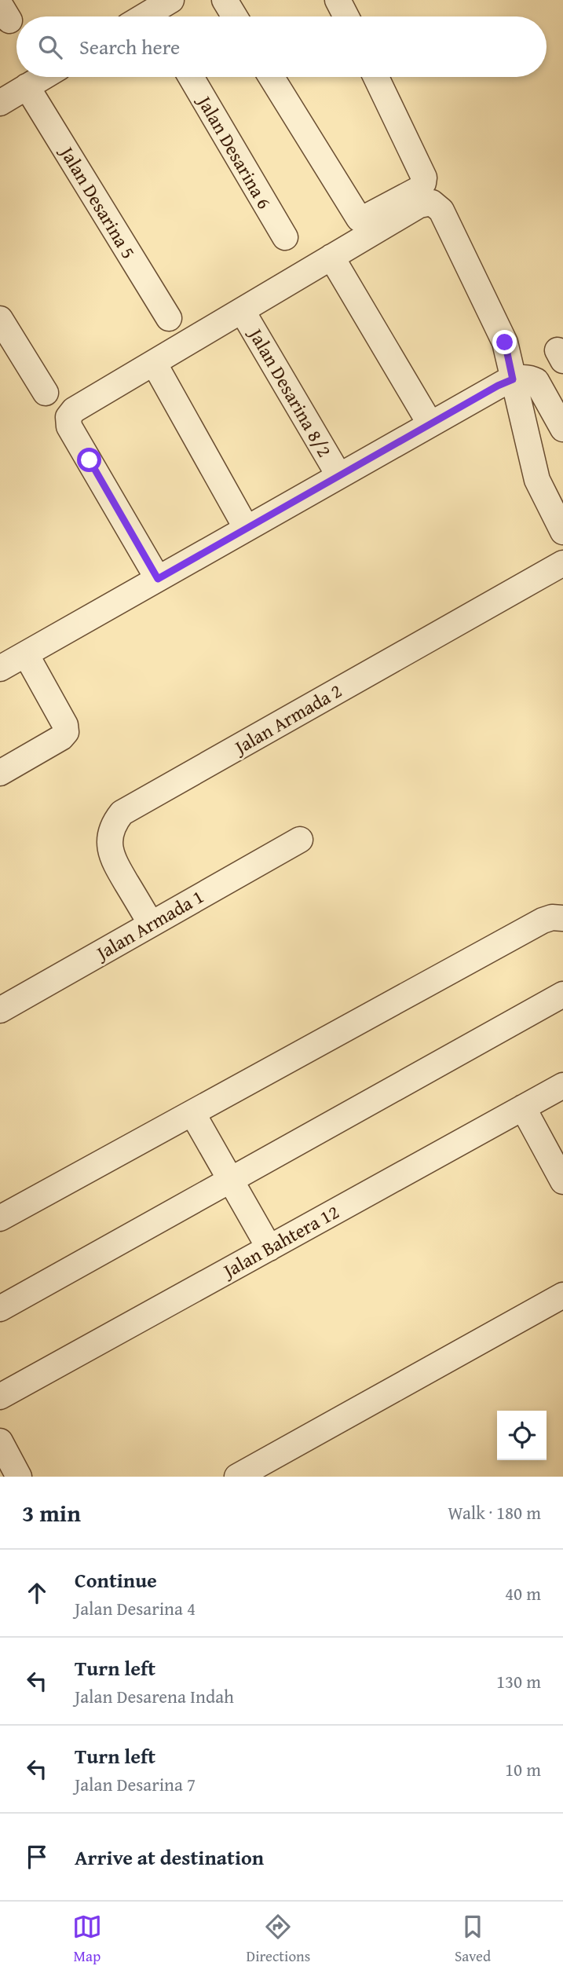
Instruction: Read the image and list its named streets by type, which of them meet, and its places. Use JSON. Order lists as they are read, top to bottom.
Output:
{
  "streets": {
    "street": [
      "Jalan Desarina 6",
      "Jalan Desarina 5",
      "Jalan Desarina 8/2",
      "Jalan Armada 2",
      "Jalan Armada 1",
      "Jalan Bahtera 12"
    ]
  },
  "crossings": [
    ["Jalan Armada 2", "Jalan Armada 1"]
  ],
  "page": {
    "search": "Search here",
    "heading": ["3 min", "Walk · 180 m"],
    "list": [
      ["Continue", "Jalan Desarina 4", "40 m"],
      ["Turn left", "Jalan Desarena Indah", "130 m"],
      ["Turn left", "Jalan Desarina 7", "10 m"],
      "Arrive at destination"
    ],
    "nav": ["Map", "Directions", "Saved"]
  }
}
